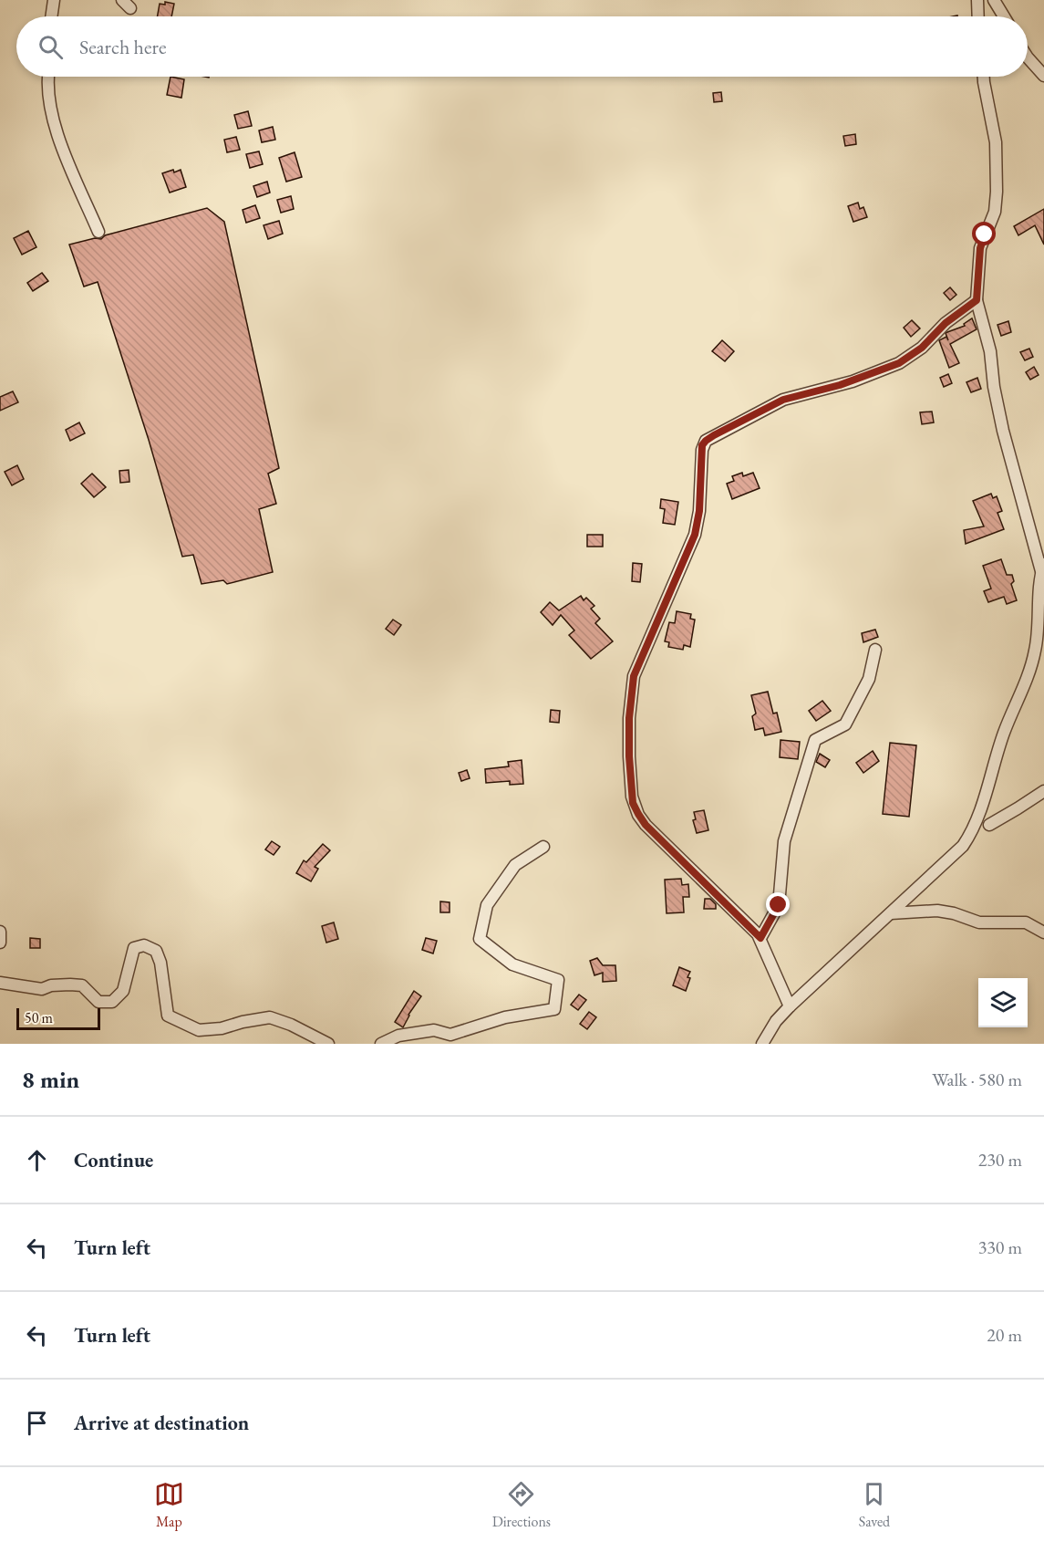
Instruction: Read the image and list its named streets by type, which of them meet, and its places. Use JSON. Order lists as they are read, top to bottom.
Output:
{
  "scale_bar": "50 m",
  "page": {
    "search": "Search here",
    "scale": "50 m",
    "heading": ["8 min", "Walk · 580 m"],
    "list": [
      ["Continue", "230 m"],
      ["Turn left", "330 m"],
      ["Turn left", "20 m"],
      "Arrive at destination"
    ],
    "nav": ["Map", "Directions", "Saved"]
  }
}
